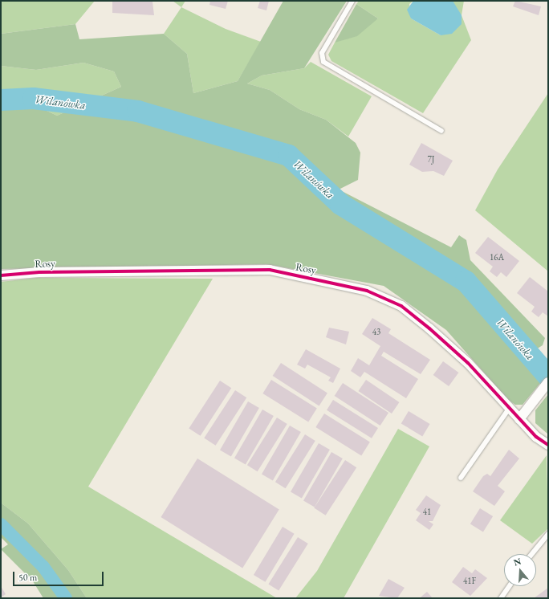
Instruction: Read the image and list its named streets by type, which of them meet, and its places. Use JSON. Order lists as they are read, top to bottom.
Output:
{
  "streets": {
    "street": ["Rosy"]
  },
  "water": ["Wilanówka"],
  "house_numbers": [
    "7J",
    "16A",
    "43",
    "41",
    "41F"
  ],
  "scale_bar": "50 m",
  "north": "top"
}
